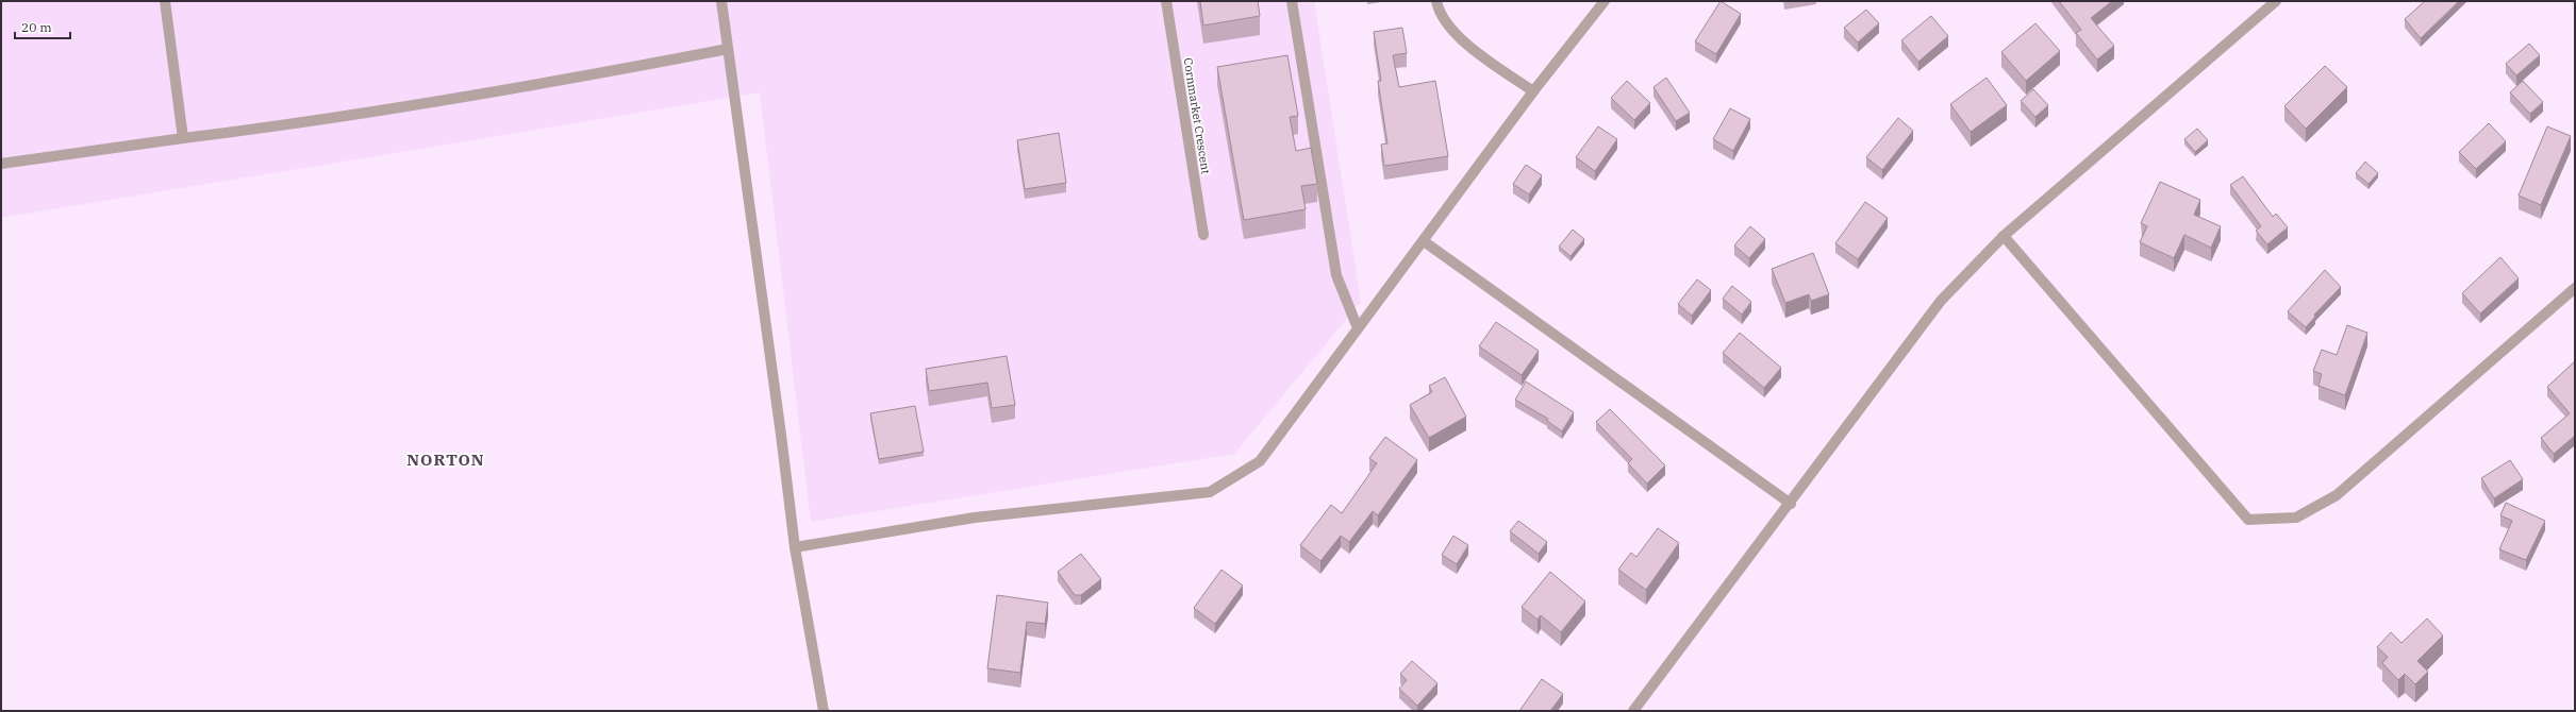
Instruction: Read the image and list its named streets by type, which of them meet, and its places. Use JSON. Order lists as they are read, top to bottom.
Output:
{
  "streets": {
    "street": ["Cornmarket Crescent"]
  },
  "districts": ["NORTON"],
  "scale_bar": "20 m"
}
